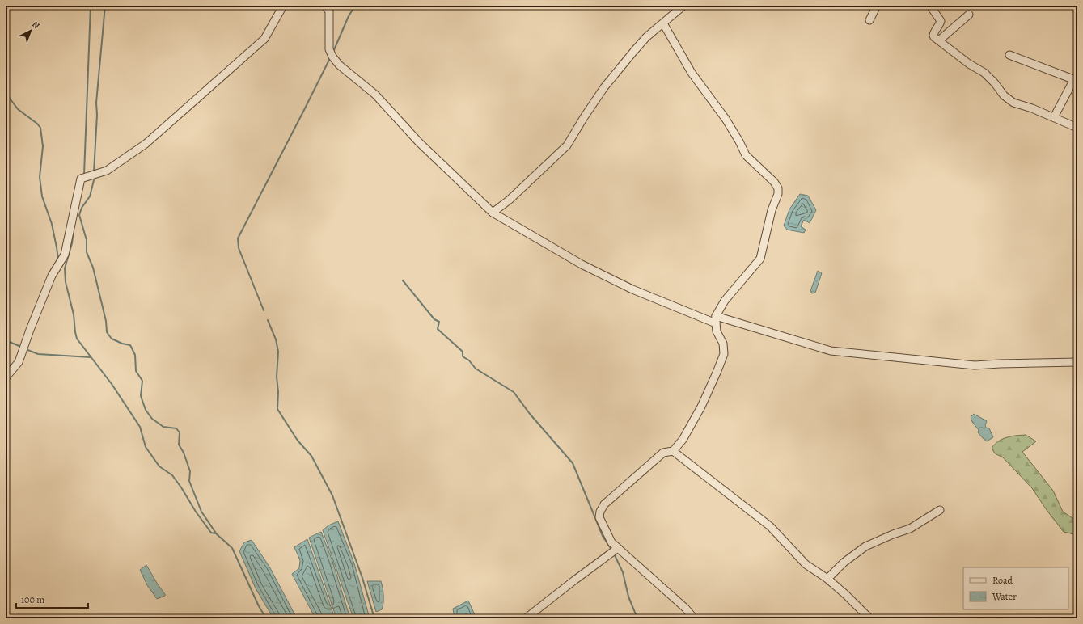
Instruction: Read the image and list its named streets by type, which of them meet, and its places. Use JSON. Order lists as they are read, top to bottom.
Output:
{
  "legend": ["Road", "Water"],
  "scale_bar": "100 m",
  "north": "top right"
}
